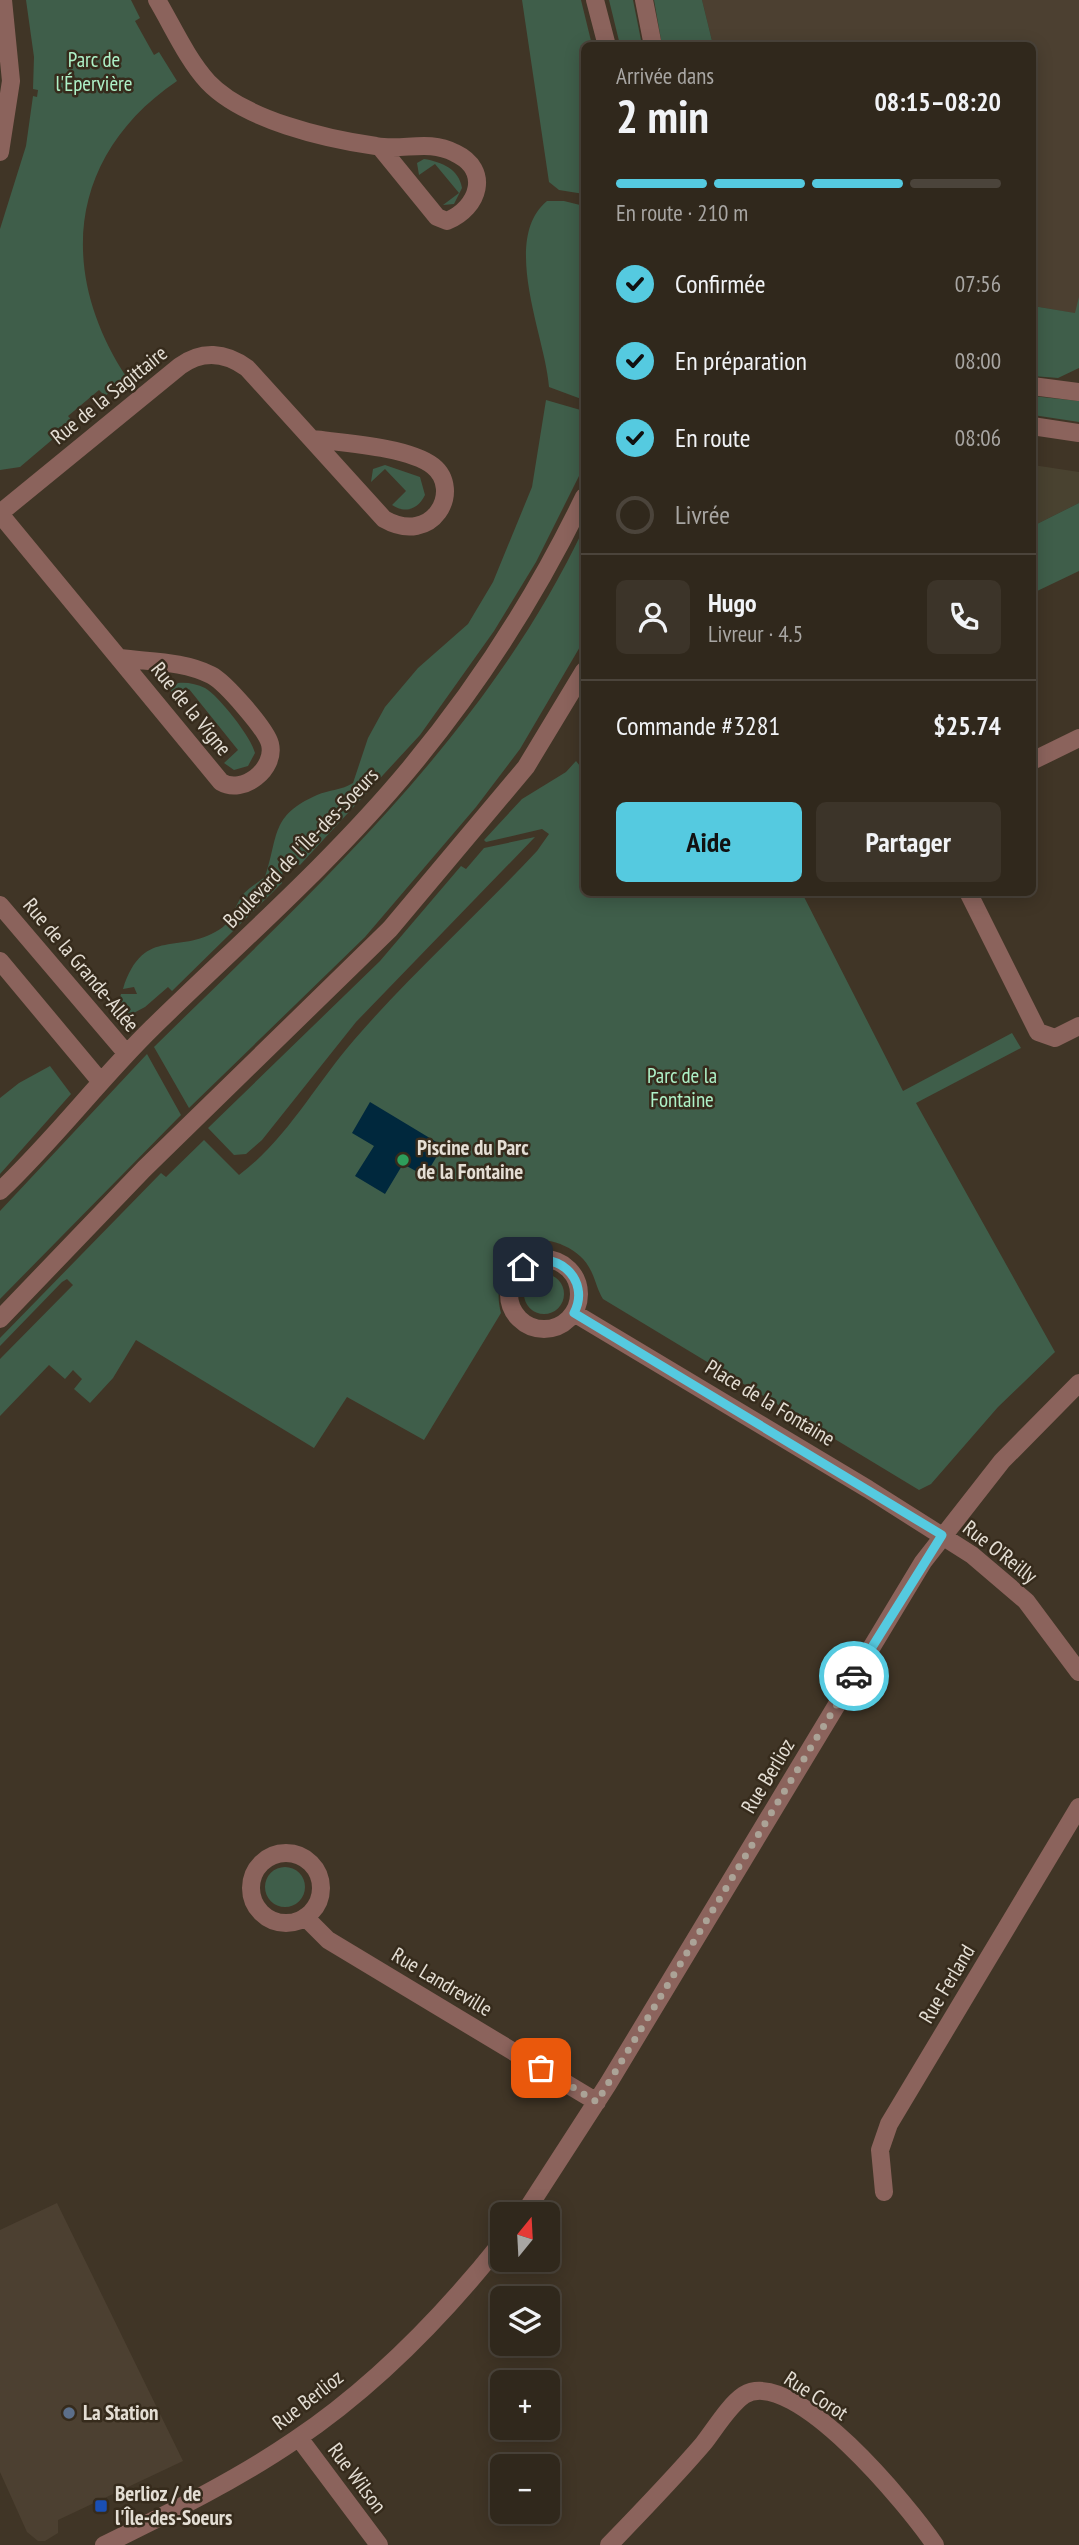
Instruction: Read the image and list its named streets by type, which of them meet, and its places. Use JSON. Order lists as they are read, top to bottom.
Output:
{
  "streets": {
    "street": [
      "Rue de la Sagittaire",
      "Rue de la Vigne",
      "Boulevard de l'Île-des-Soeurs",
      "Rue de la Grande-Allée",
      "Place de la Fontaine",
      "Rue O'Reilly",
      "Rue Berlioz",
      "Rue Landreville",
      "Rue Ferland",
      "Rue Corot",
      "Rue Wilson"
    ]
  },
  "crossings": [
    ["Rue de la Sagittaire", "Rue de la Vigne"],
    ["Boulevard de l'Île-des-Soeurs", "Rue de la Grande-Allée"],
    ["Place de la Fontaine", "Rue O'Reilly"],
    ["Place de la Fontaine", "Rue Berlioz"],
    ["Rue O'Reilly", "Rue Berlioz"],
    ["Rue Berlioz", "Rue Landreville"],
    ["Rue Berlioz", "Rue Wilson"]
  ],
  "parks": ["Parc de l'Épervière", "Parc de la Fontaine"],
  "places": {
    "other": ["Piscine du Parc de la Fontaine", "La Station"],
    "transit": ["Berlioz / de l'Île-des-Soeurs"]
  },
  "north": "top",
  "page": {
    "heading": ["2 min", "Arrivée dans", "08:15–08:20"],
    "panel": [
      "Hugo",
      "Livreur · 4.5",
      "Commande #3281",
      "$25.74"
    ],
    "bar": "En route · 210 m",
    "list": [
      ["Confirmée", "07:56"],
      ["En préparation", "08:00"],
      ["En route", "08:06"],
      "Livrée"
    ],
    "buttons": ["Aide", "Partager"],
    "map_buttons": ["+", "−"]
  }
}
